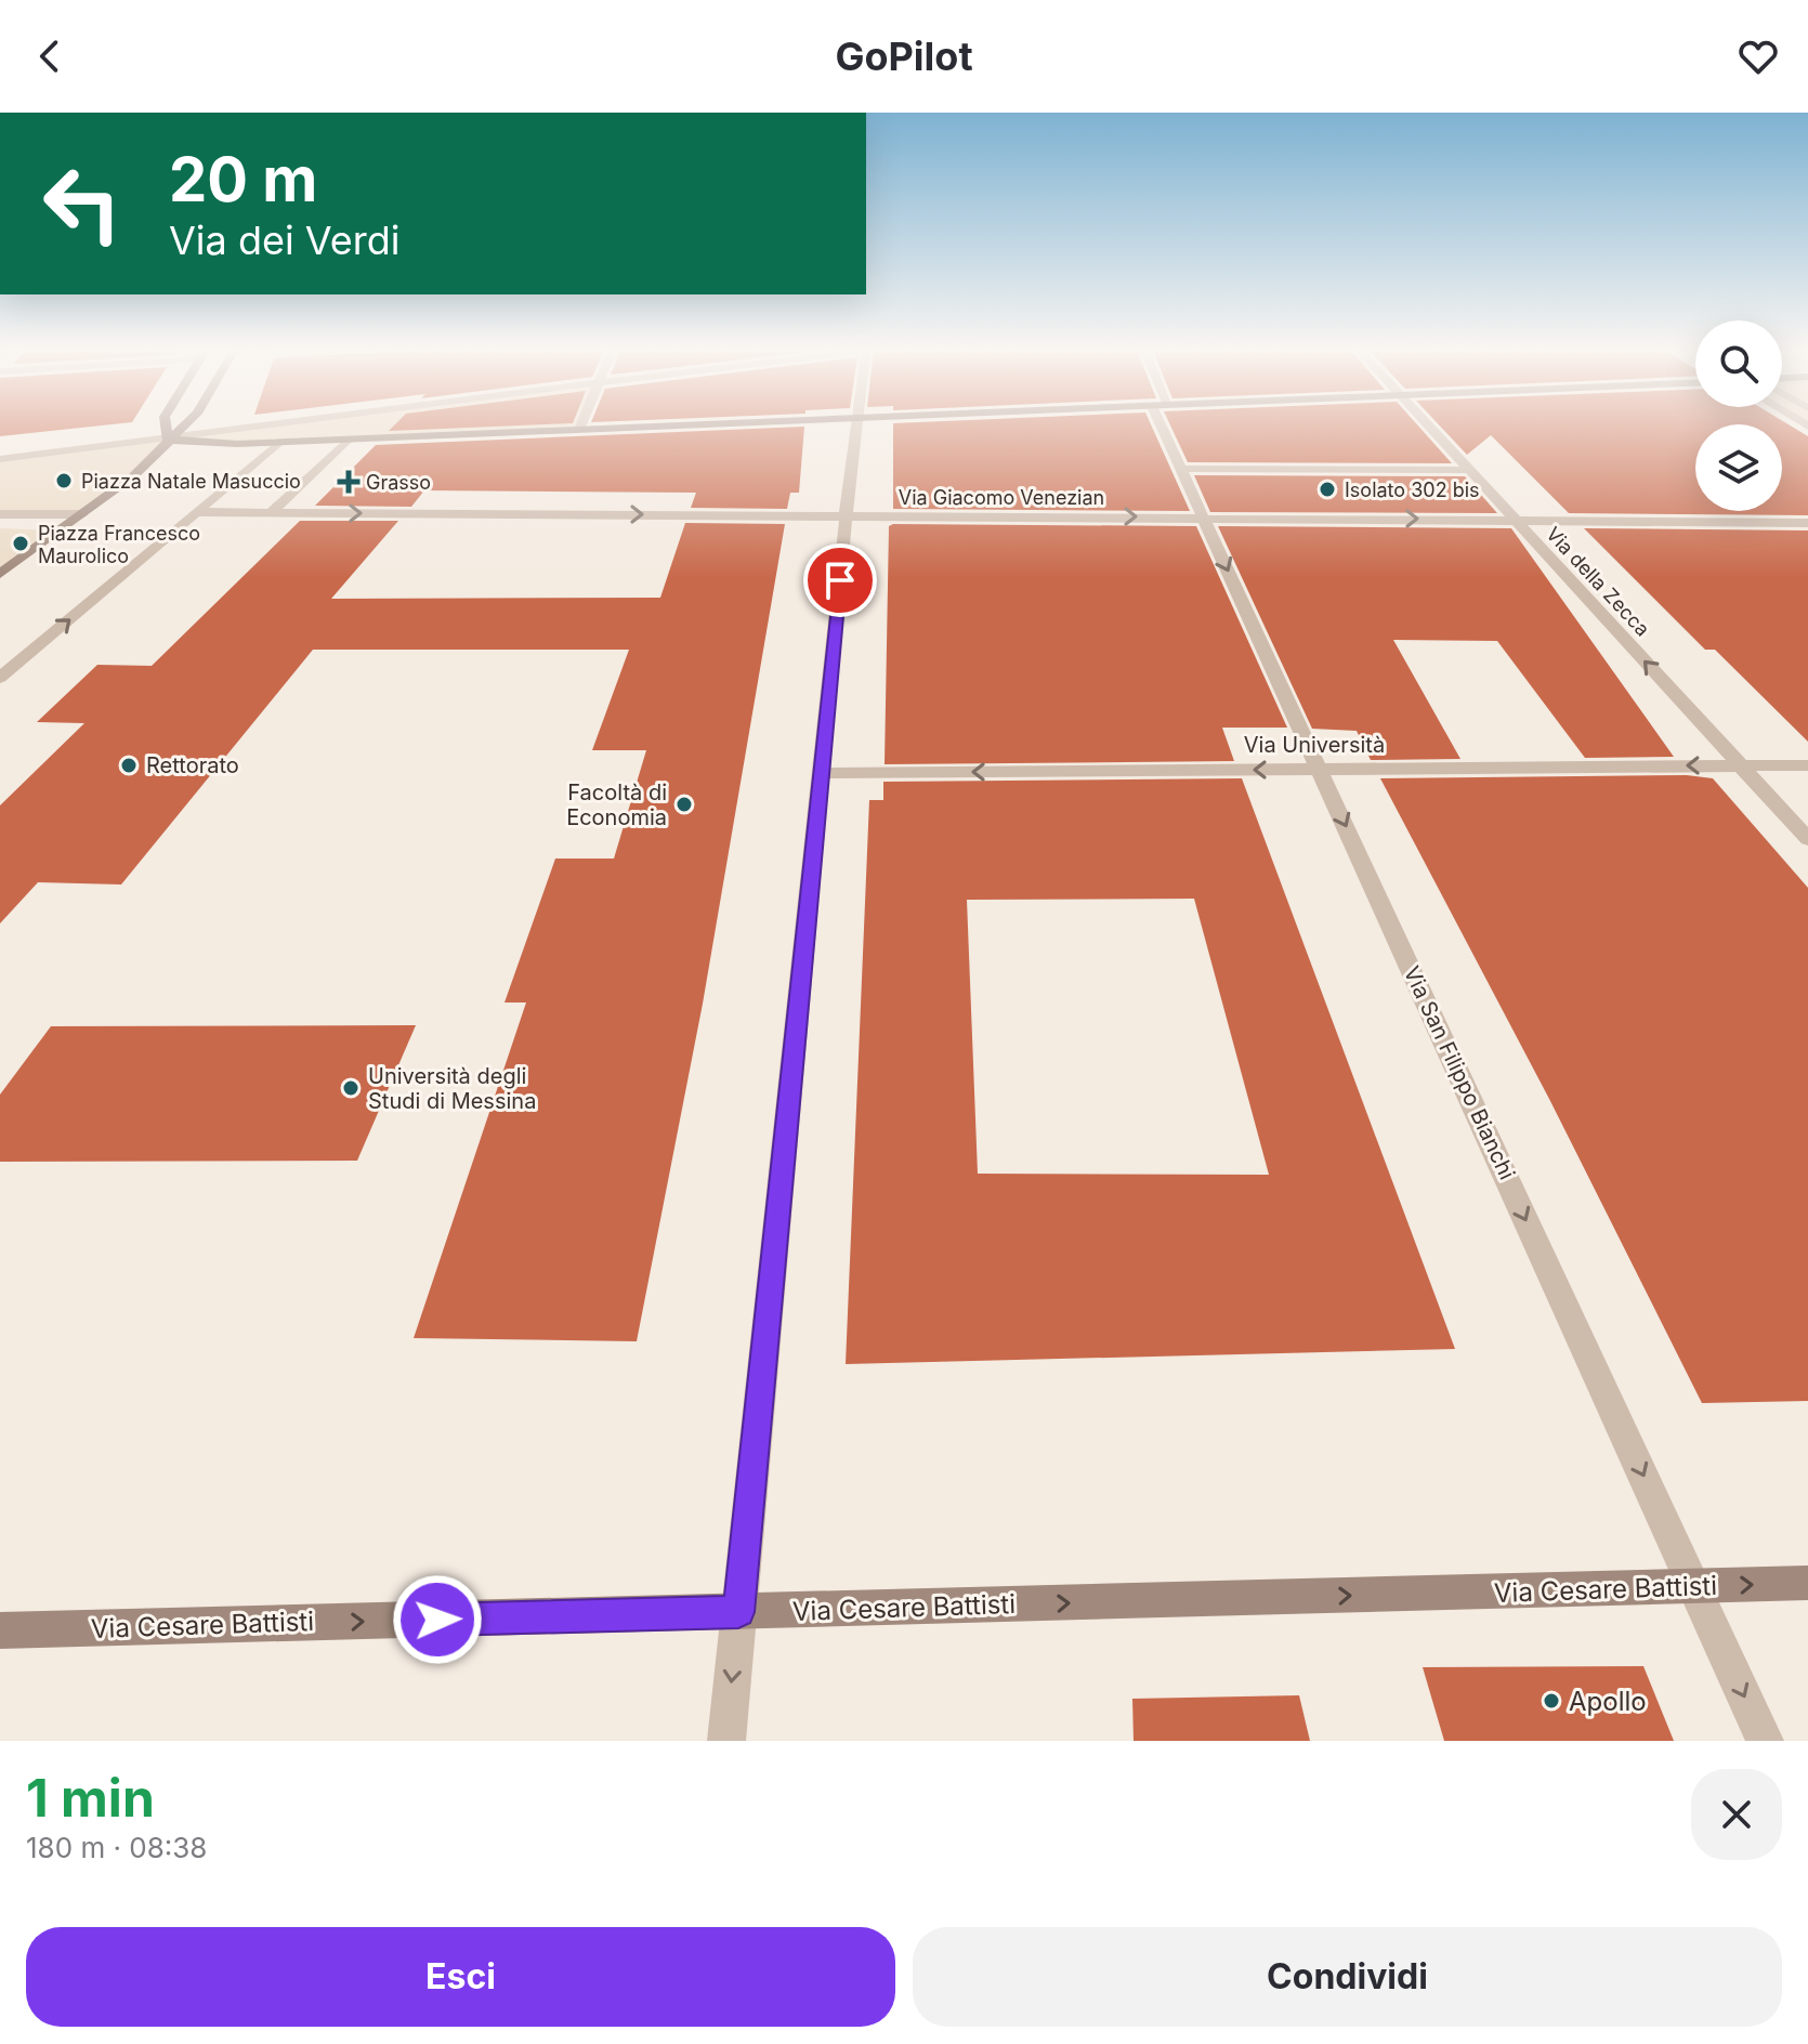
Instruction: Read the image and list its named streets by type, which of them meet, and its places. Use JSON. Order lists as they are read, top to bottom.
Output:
{
  "streets": {
    "main road": ["Via Cesare Battisti"],
    "street": [
      "Via Giacomo Venezian",
      "Via della Zecca",
      "Via Università",
      "Via San Filippo Bianchi"
    ]
  },
  "crossings": [
    ["Via Giacomo Venezian", "Via della Zecca"],
    ["Via Giacomo Venezian", "Via San Filippo Bianchi"],
    ["Via della Zecca", "Via Università"],
    ["Via Università", "Via San Filippo Bianchi"],
    ["Via San Filippo Bianchi", "Via Cesare Battisti"]
  ],
  "one_way": [
    "Via Giacomo Venezian",
    "Via della Zecca",
    "Via Università",
    "Via San Filippo Bianchi",
    "Via Cesare Battisti"
  ],
  "places": {
    "other": [
      "Piazza Natale Masuccio",
      "Isolato 302 bis",
      "Piazza Francesco Maurolico",
      "Rettorato",
      "Facoltà di Economia",
      "Università degli Studi di Messina",
      "Apollo"
    ],
    "health": ["Grasso"]
  },
  "page": {
    "header": "GoPilot",
    "turn": ["20 m", "Via dei Verdi"],
    "heading": ["1 min", "180 m · 08:38"],
    "buttons": ["Esci", "Condividi"]
  }
}
